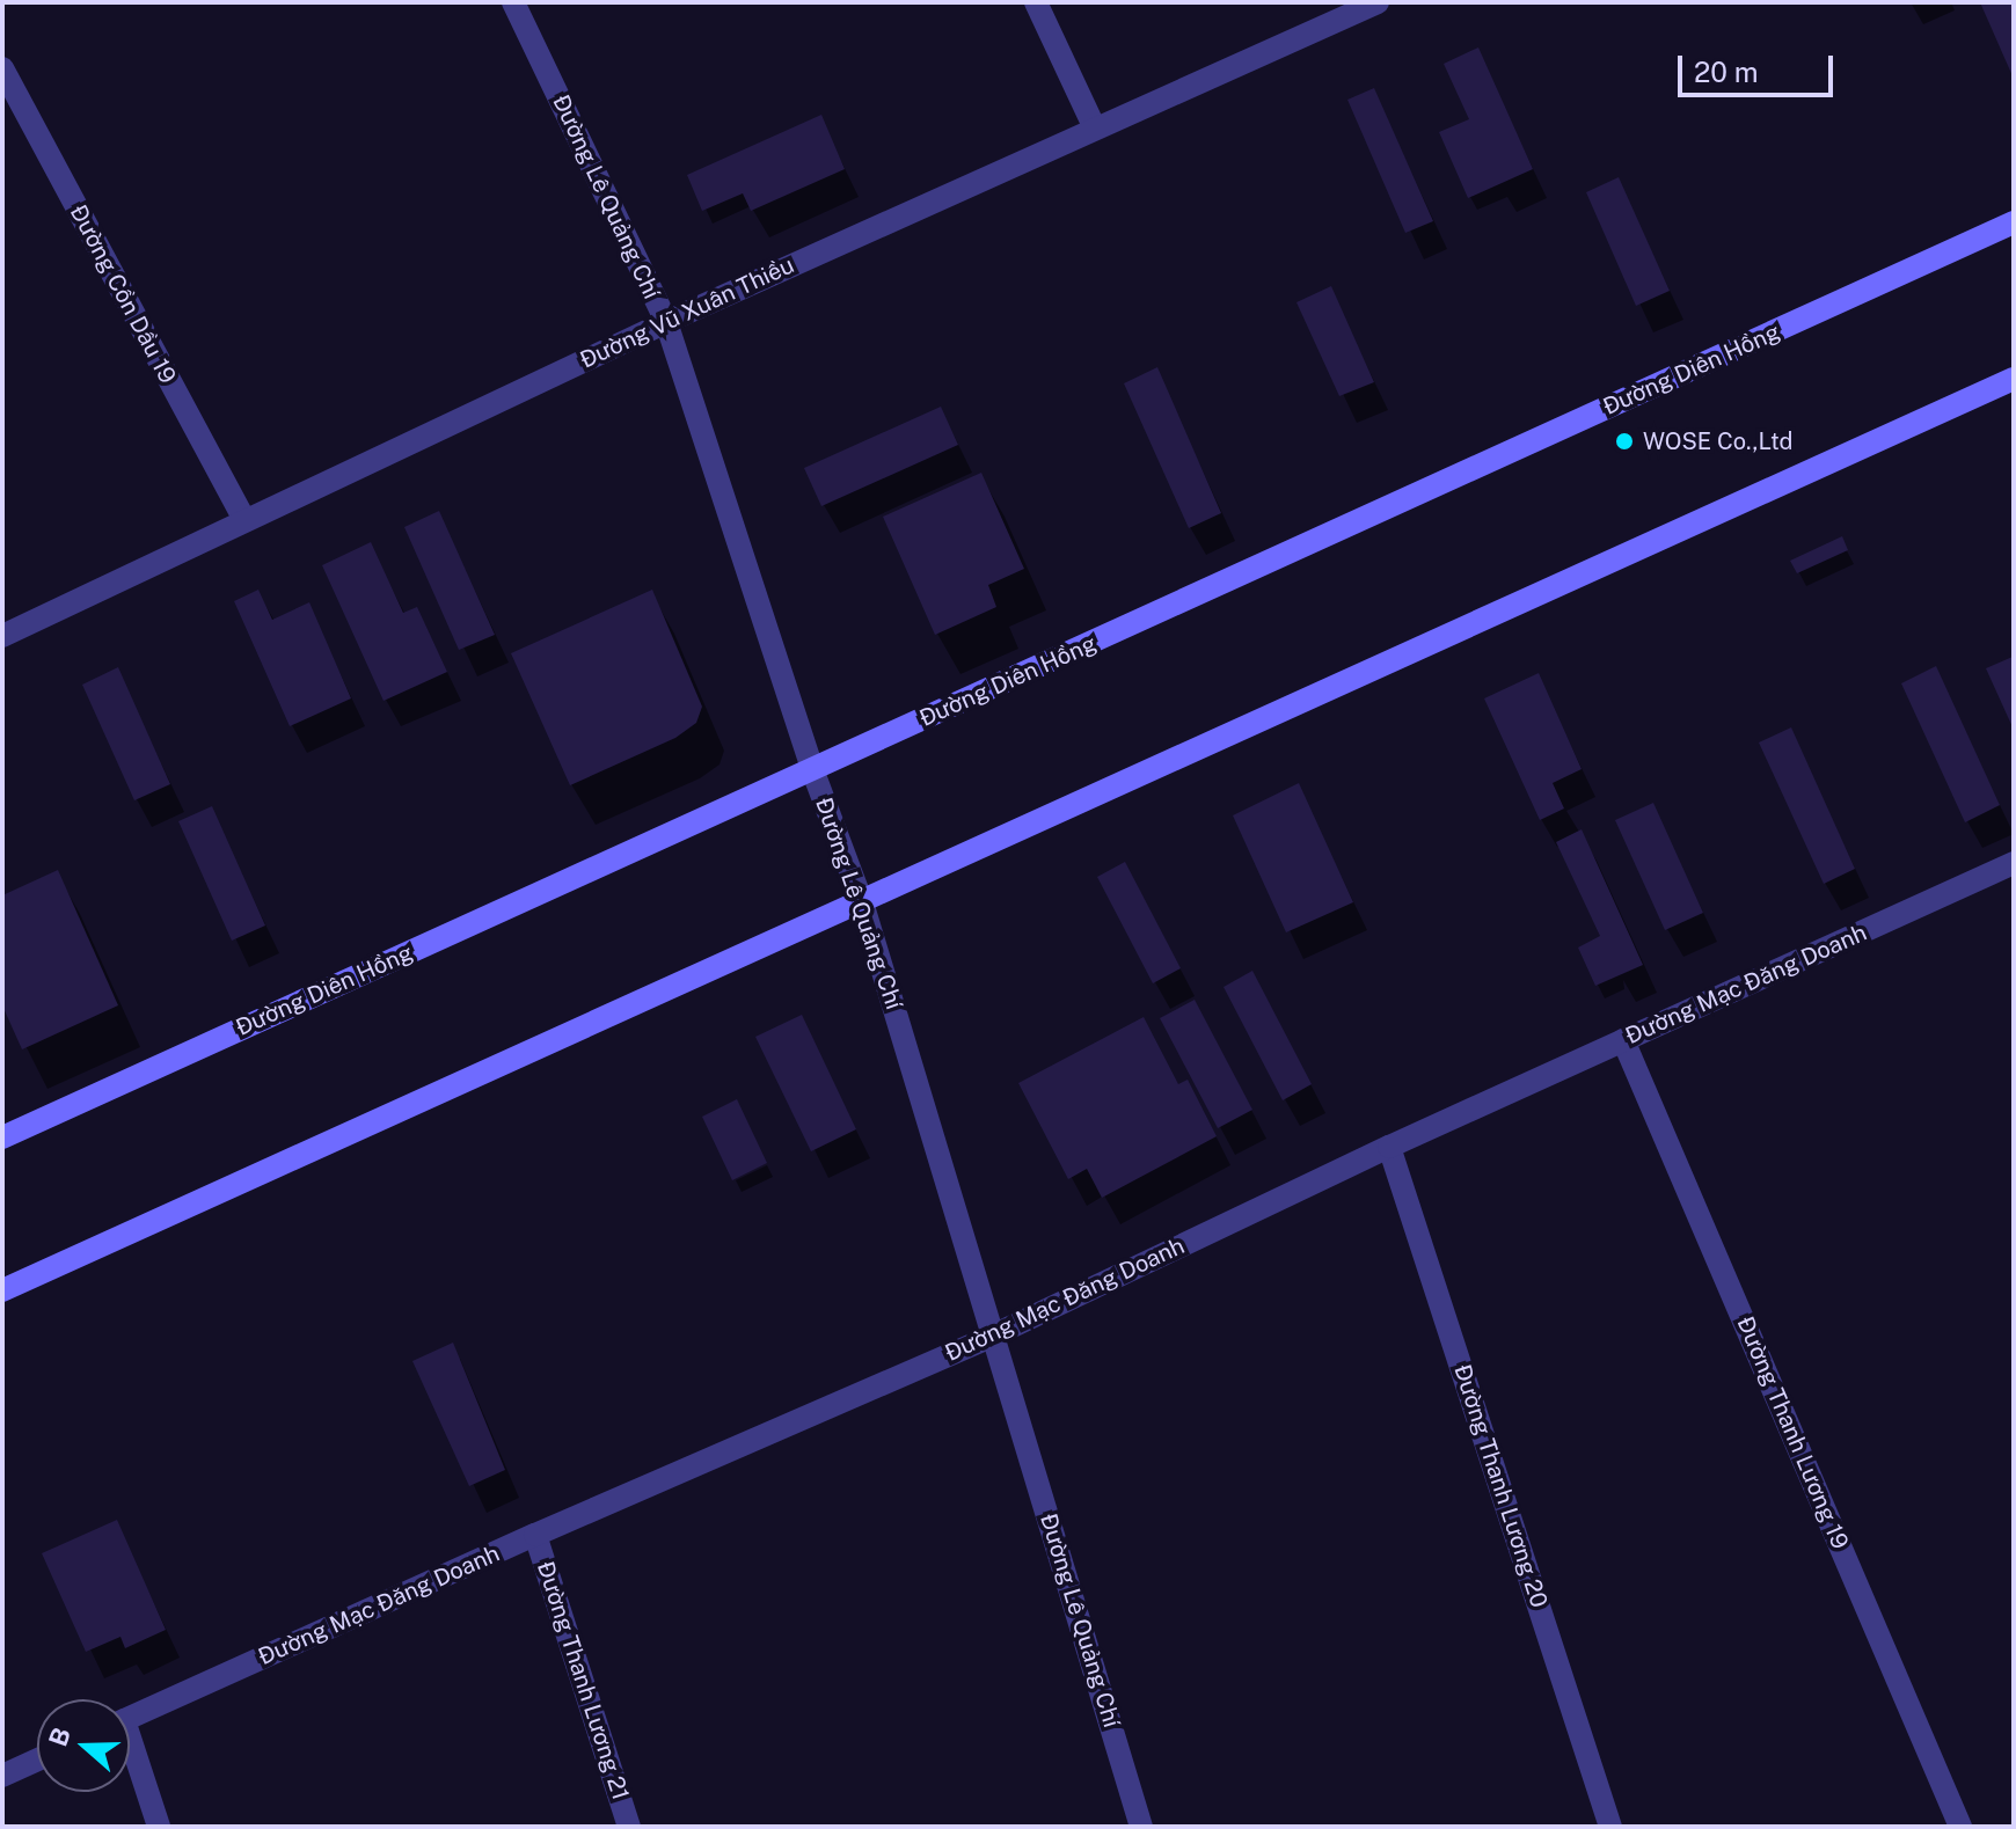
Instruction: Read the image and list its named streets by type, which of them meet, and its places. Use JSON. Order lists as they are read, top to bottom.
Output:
{
  "streets": {
    "street": [
      "Đường Lê Quảng Chí",
      "Đường Cồn Dầu 19",
      "Đường Vũ Xuân Thiều",
      "Đường Diên Hồng",
      "Đường Mạc Đăng Doanh",
      "Đường Thanh Lương 19",
      "Đường Thanh Lương 20",
      "Đường Thanh Lương 21"
    ]
  },
  "crossings": [
    ["Đường Lê Quảng Chí", "Đường Vũ Xuân Thiều"],
    ["Đường Lê Quảng Chí", "Đường Diên Hồng"],
    ["Đường Lê Quảng Chí", "Đường Mạc Đăng Doanh"],
    ["Đường Cồn Dầu 19", "Đường Vũ Xuân Thiều"],
    ["Đường Mạc Đăng Doanh", "Đường Thanh Lương 19"],
    ["Đường Mạc Đăng Doanh", "Đường Thanh Lương 20"],
    ["Đường Mạc Đăng Doanh", "Đường Thanh Lương 21"]
  ],
  "places": ["WOSE Co.,Ltd"],
  "scale_bar": "20 m",
  "north": "left"
}
